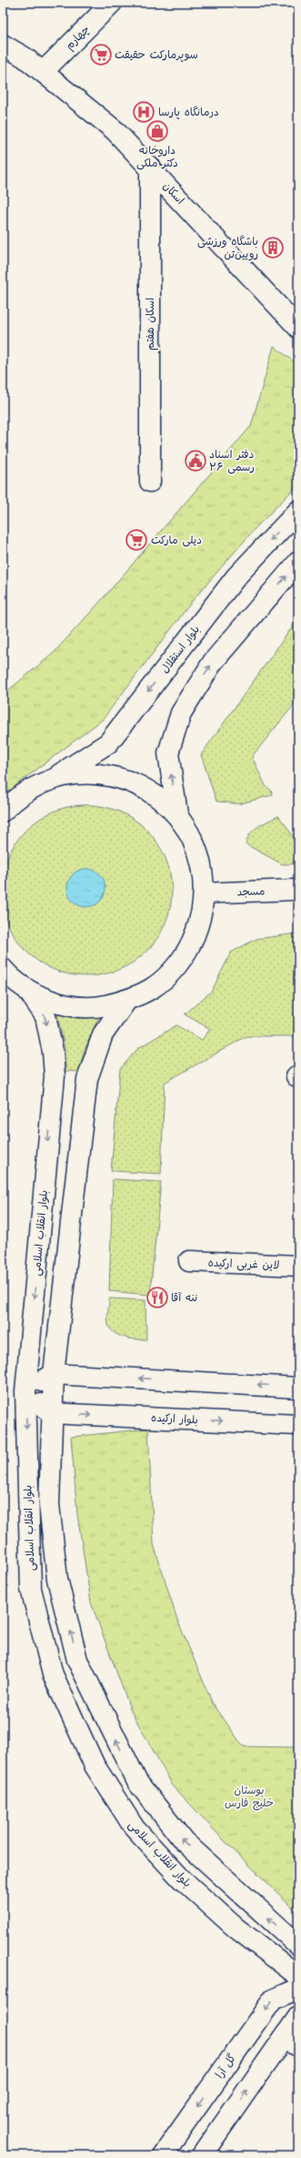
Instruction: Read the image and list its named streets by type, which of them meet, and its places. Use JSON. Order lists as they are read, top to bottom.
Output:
{
  "streets": {
    "street": [
      "چهارم",
      "اسکان",
      "اسکان هفتم",
      "بلوار استقلال",
      "مسجد",
      "بلوار انقلاب اسلامی",
      "لاین غربی ارکیده",
      "بلوار ارکیده",
      "گل آرا"
    ]
  },
  "crossings": [
    ["چهارم", "اسکان"],
    ["اسکان", "اسکان هفتم"],
    ["بلوار انقلاب اسلامی", "بلوار ارکیده"]
  ],
  "parks": ["بوستان خلیج فارس"],
  "places": {
    "supermarket": ["سوپرمارکت حقیقت", "دیلی مارکت"],
    "hospital": ["درمانگاه پارسا"],
    "shop": ["داروخانه دکتر ملکی"],
    "building": ["باشگاه ورزشی رویین‌تن"],
    "public building": ["دفتر اسناد رسمی ۲۶"],
    "restaurant": ["ننه آقا"]
  }
}
